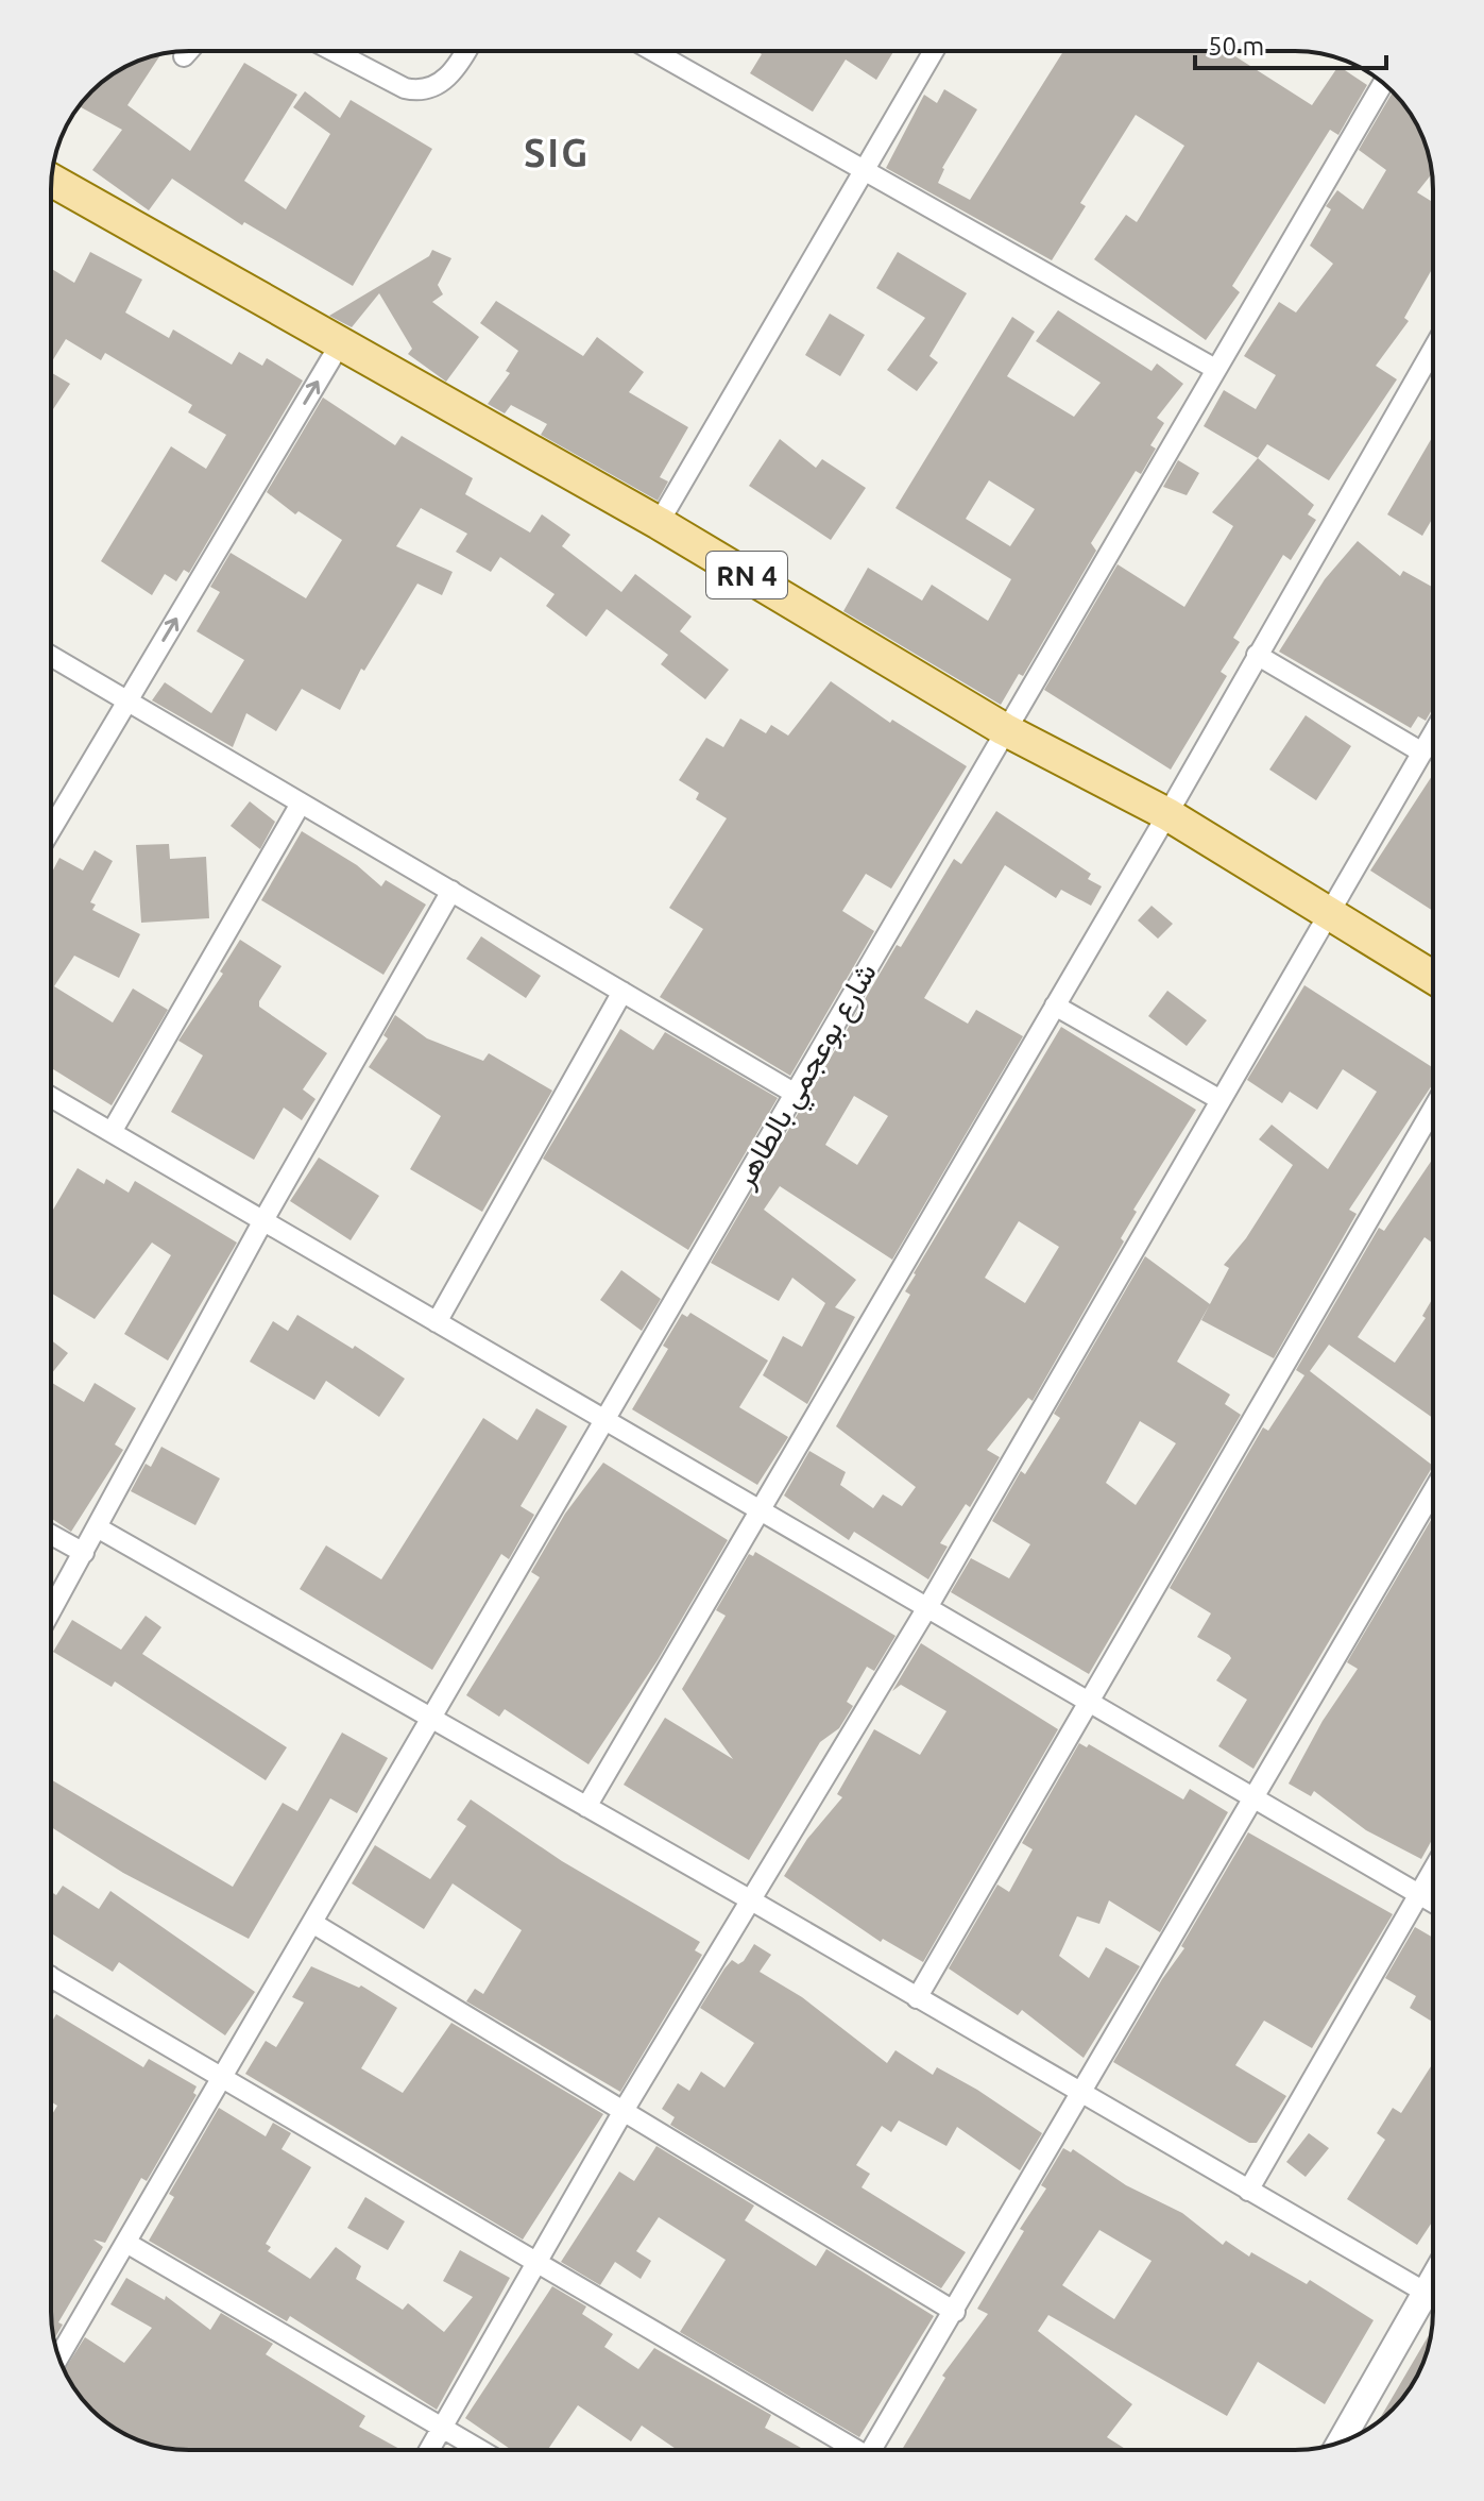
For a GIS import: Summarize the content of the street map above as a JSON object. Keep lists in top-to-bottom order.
{
  "streets": {
    "main road": ["RN 4"],
    "street": ["شارع بوعجمي بالطاهر"]
  },
  "crossings": [
    ["RN 4", "شارع بوعجمي بالطاهر"]
  ],
  "districts": ["SIG"],
  "scale_bar": "50 m"
}
